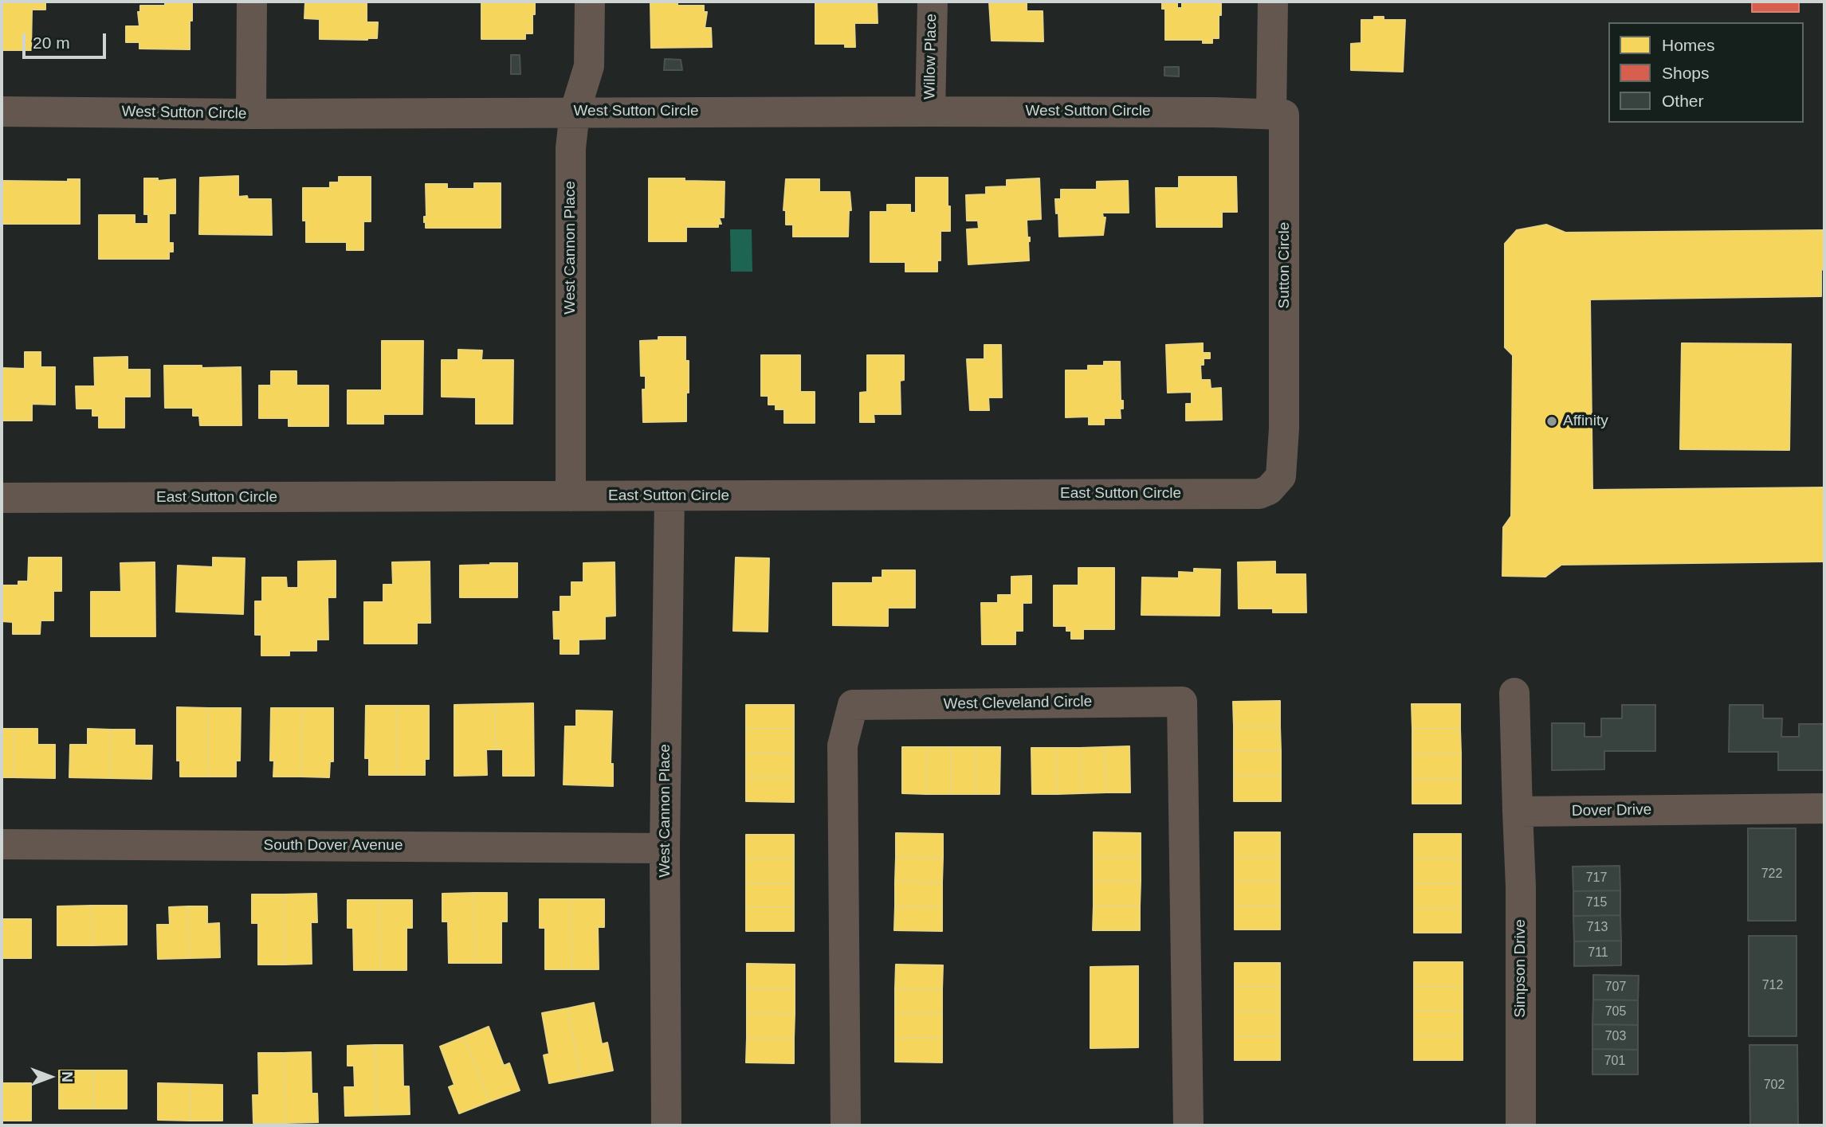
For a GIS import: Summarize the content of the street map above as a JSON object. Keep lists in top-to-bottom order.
{
  "streets": {
    "street": [
      "Willow Place",
      "West Sutton Circle",
      "West Cannon Place",
      "Sutton Circle",
      "East Sutton Circle",
      "West Cleveland Circle",
      "Dover Drive",
      "South Dover Avenue",
      "Simpson Drive"
    ]
  },
  "crossings": [
    ["Willow Place", "West Sutton Circle"],
    ["West Sutton Circle", "West Cannon Place"],
    ["West Sutton Circle", "Sutton Circle"],
    ["West Cannon Place", "East Sutton Circle"],
    ["West Cannon Place", "South Dover Avenue"],
    ["Sutton Circle", "East Sutton Circle"],
    ["Dover Drive", "Simpson Drive"]
  ],
  "places": ["Affinity"],
  "house_numbers": [
    "722",
    "717",
    "715",
    "713",
    "711",
    "712",
    "707",
    "705",
    "703",
    "701",
    "702"
  ],
  "legend": ["Homes", "Shops", "Other"],
  "scale_bar": "20 m",
  "north": "right"
}
